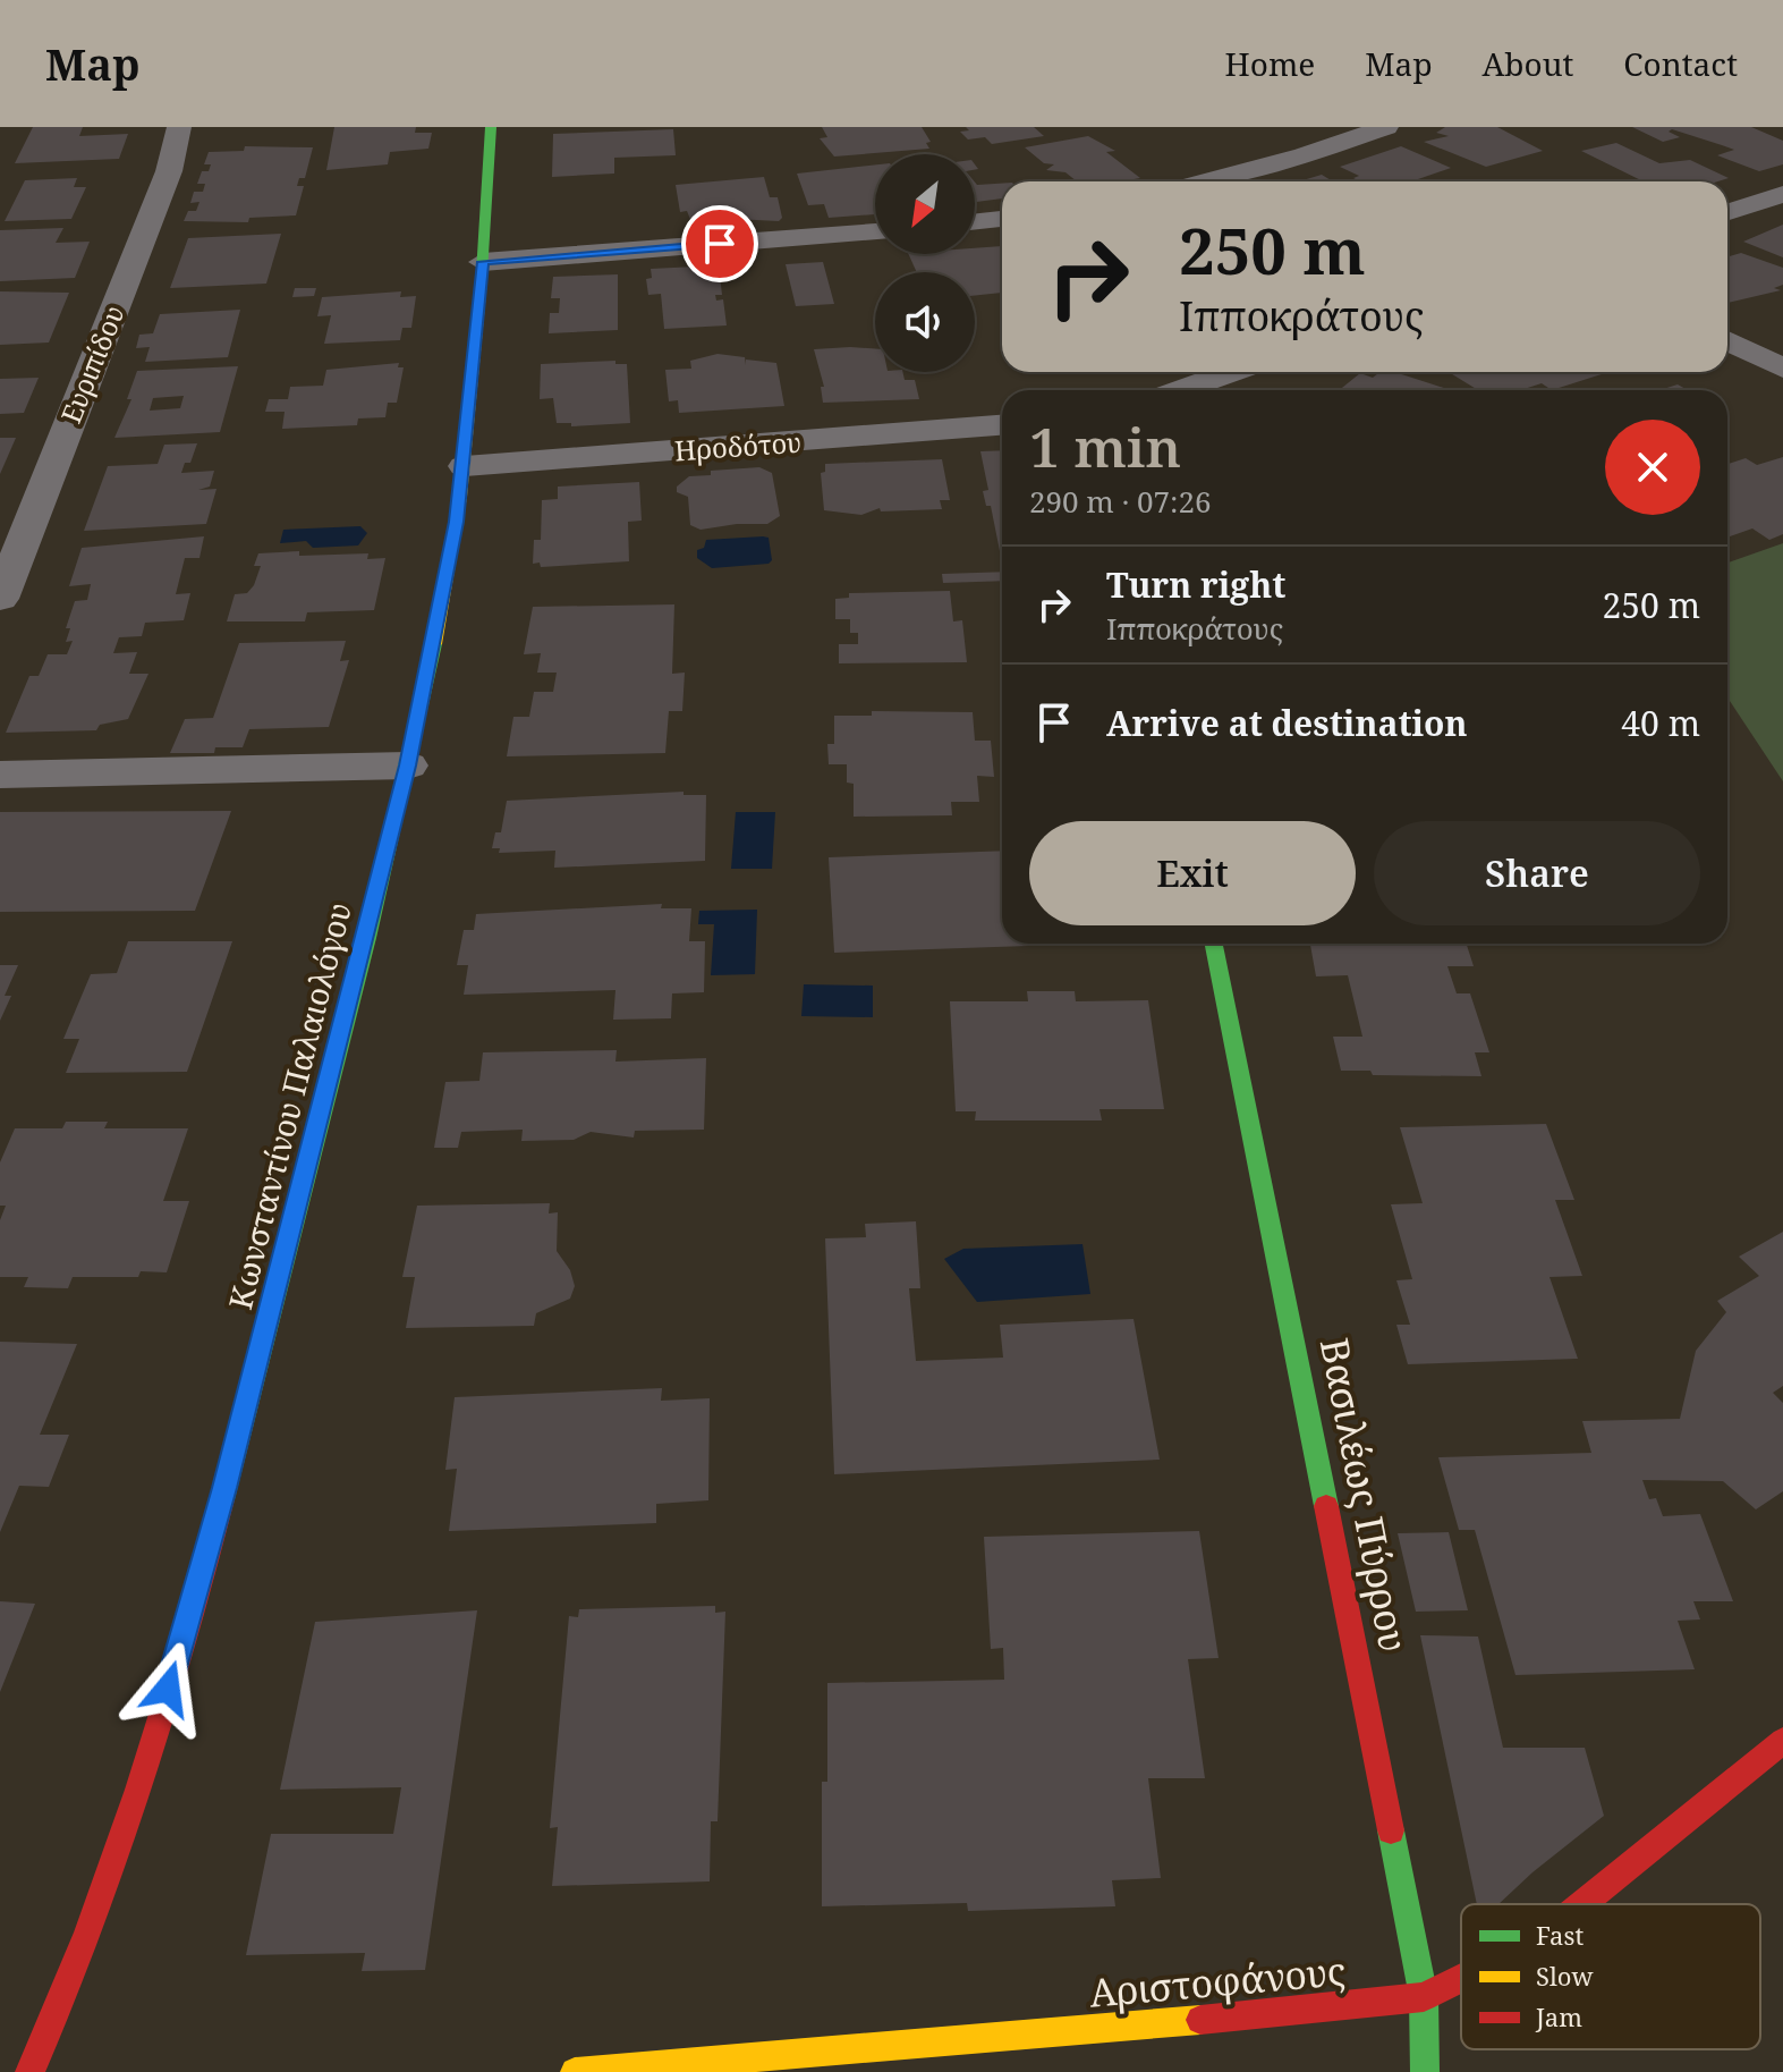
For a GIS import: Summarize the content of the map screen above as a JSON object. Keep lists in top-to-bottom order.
{
  "streets": {
    "street": [
      "Ευριπίδου",
      "Ηροδότου",
      "Κωνσταντίνου Παλαιολόγου",
      "Βασιλέως Πύρρου",
      "Αριστοφάνους"
    ]
  },
  "crossings": [
    ["Ηροδότου", "Κωνσταντίνου Παλαιολόγου"],
    ["Βασιλέως Πύρρου", "Αριστοφάνους"]
  ],
  "legend": ["Fast", "Slow", "Jam"],
  "north": "bottom left",
  "page": {
    "header": "Map",
    "nav": [
      "Home",
      "Map",
      "About",
      "Contact"
    ],
    "turn": ["250 m", "Ιπποκράτους"],
    "heading": ["1 min", "290 m · 07:26"],
    "list": [
      {
        "name": "Turn right",
        "note": "Ιπποκράτους",
        "value": "250 m"
      },
      {
        "name": "Arrive at destination",
        "value": "40 m"
      }
    ],
    "buttons": ["Exit", "Share"]
  }
}
